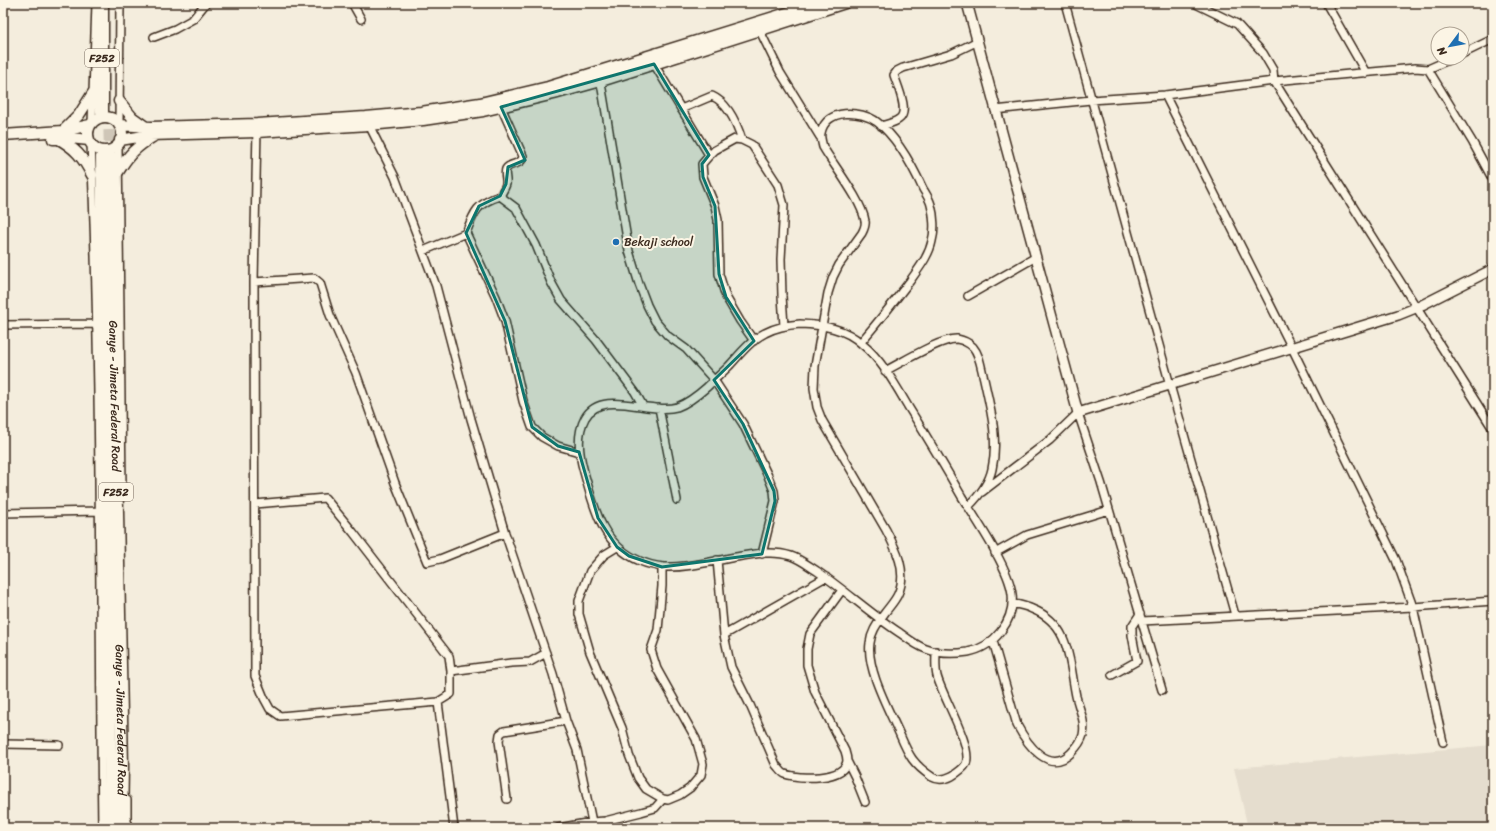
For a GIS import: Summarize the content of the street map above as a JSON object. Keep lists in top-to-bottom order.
{
  "streets": {
    "main road": ["F252", "Ganye - Jimeta Federal Road"]
  },
  "places": ["Bekaji school"],
  "north": "bottom left"
}
